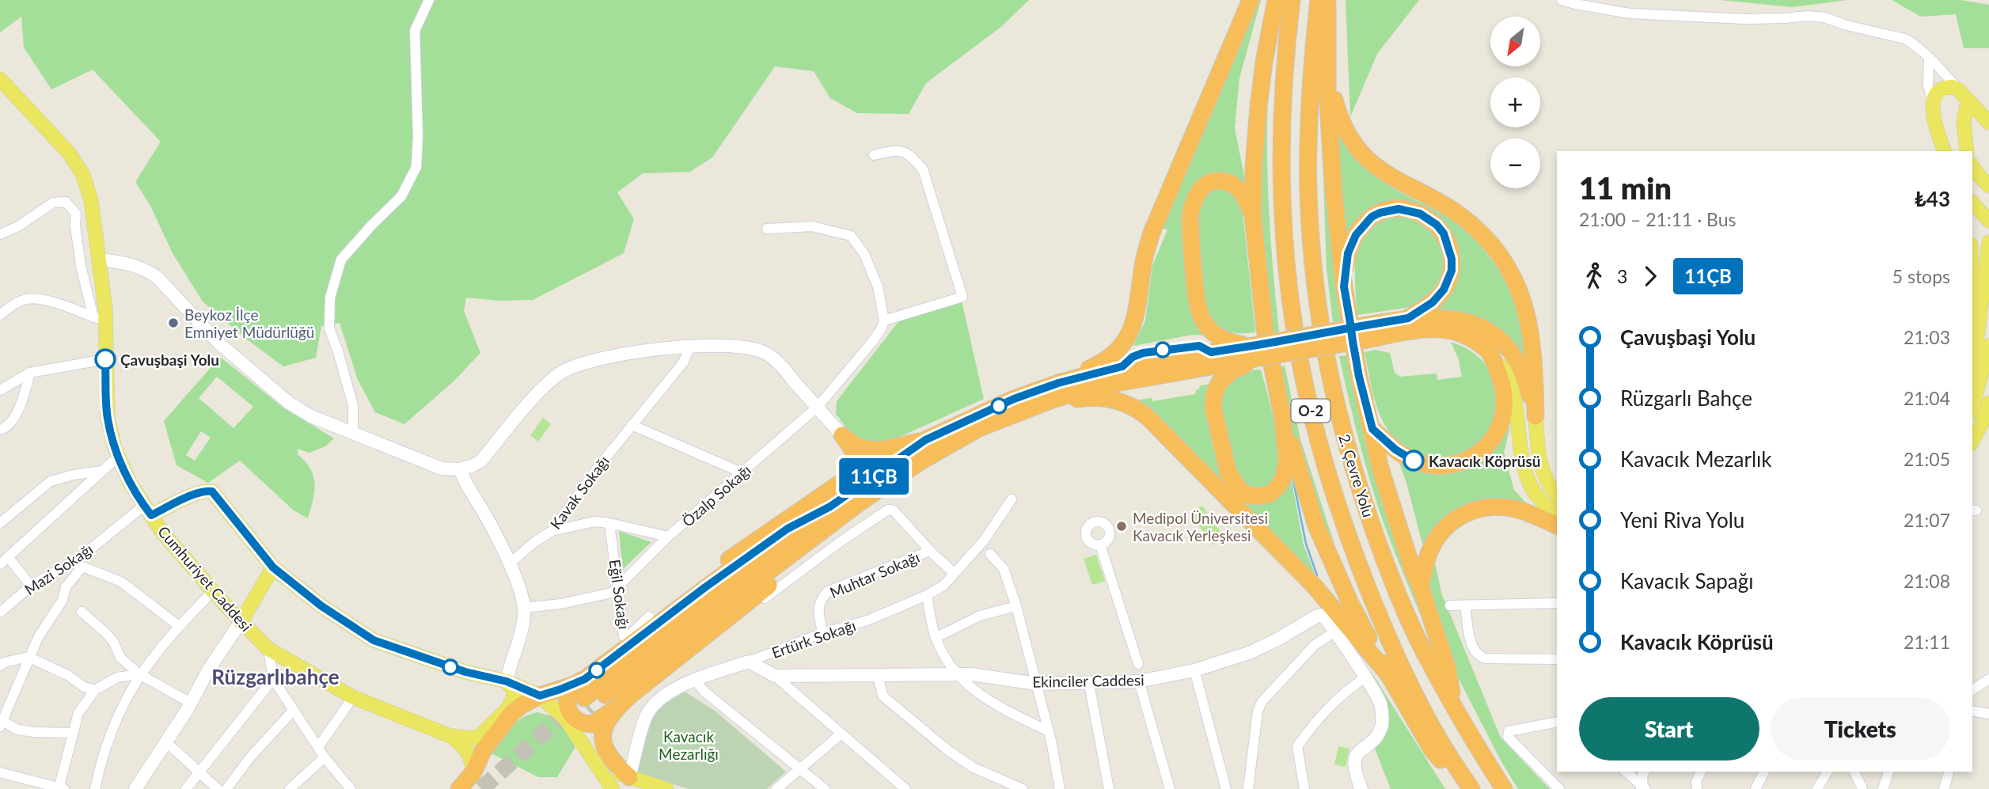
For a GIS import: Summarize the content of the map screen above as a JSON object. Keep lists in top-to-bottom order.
{
  "streets": {
    "highway": ["O-2", "2. Çevre Yolu"],
    "main road": ["Cumhuriyet Caddesi"],
    "street": [
      "Kavak Sokağı",
      "Özalp Sokağı",
      "Mazi Sokağı",
      "Muhtar Sokağı",
      "Eğil Sokağı",
      "Ertürk Sokağı",
      "Ekinciler Caddesi"
    ]
  },
  "crossings": [
    ["Özalp Sokağı", "Eğil Sokağı"],
    ["Mazi Sokağı", "Cumhuriyet Caddesi"],
    ["Muhtar Sokağı", "Ertürk Sokağı"]
  ],
  "districts": ["Rüzgarlıbahçe"],
  "parks": ["Kavacık Mezarlığı"],
  "places": [
    "Beykoz İlçe Emniyet Müdürlüğü",
    "Çavuşbaşi Yolu",
    "Kavacık Köprüsü",
    "Medipol Üniversitesi Kavacık Yerleşkesi"
  ],
  "lines": ["bus line 11ÇB"],
  "north": "bottom left",
  "page": {
    "on_map": "11ÇB",
    "map_buttons": ["+", "−"],
    "heading": ["11 min", "21:00 – 21:11 · Bus", "₺43"],
    "legs": ["3", "11ÇB", "5 stops"],
    "list": [
      {
        "name": "Çavuşbaşi Yolu",
        "value": "21:03"
      },
      {
        "name": "Rüzgarlı Bahçe",
        "value": "21:04"
      },
      {
        "name": "Kavacık Mezarlık",
        "value": "21:05"
      },
      {
        "name": "Yeni Riva Yolu",
        "value": "21:07"
      },
      {
        "name": "Kavacık Sapağı",
        "value": "21:08"
      },
      {
        "name": "Kavacık Köprüsü",
        "value": "21:11"
      }
    ],
    "buttons": ["Start", "Tickets"]
  }
}
